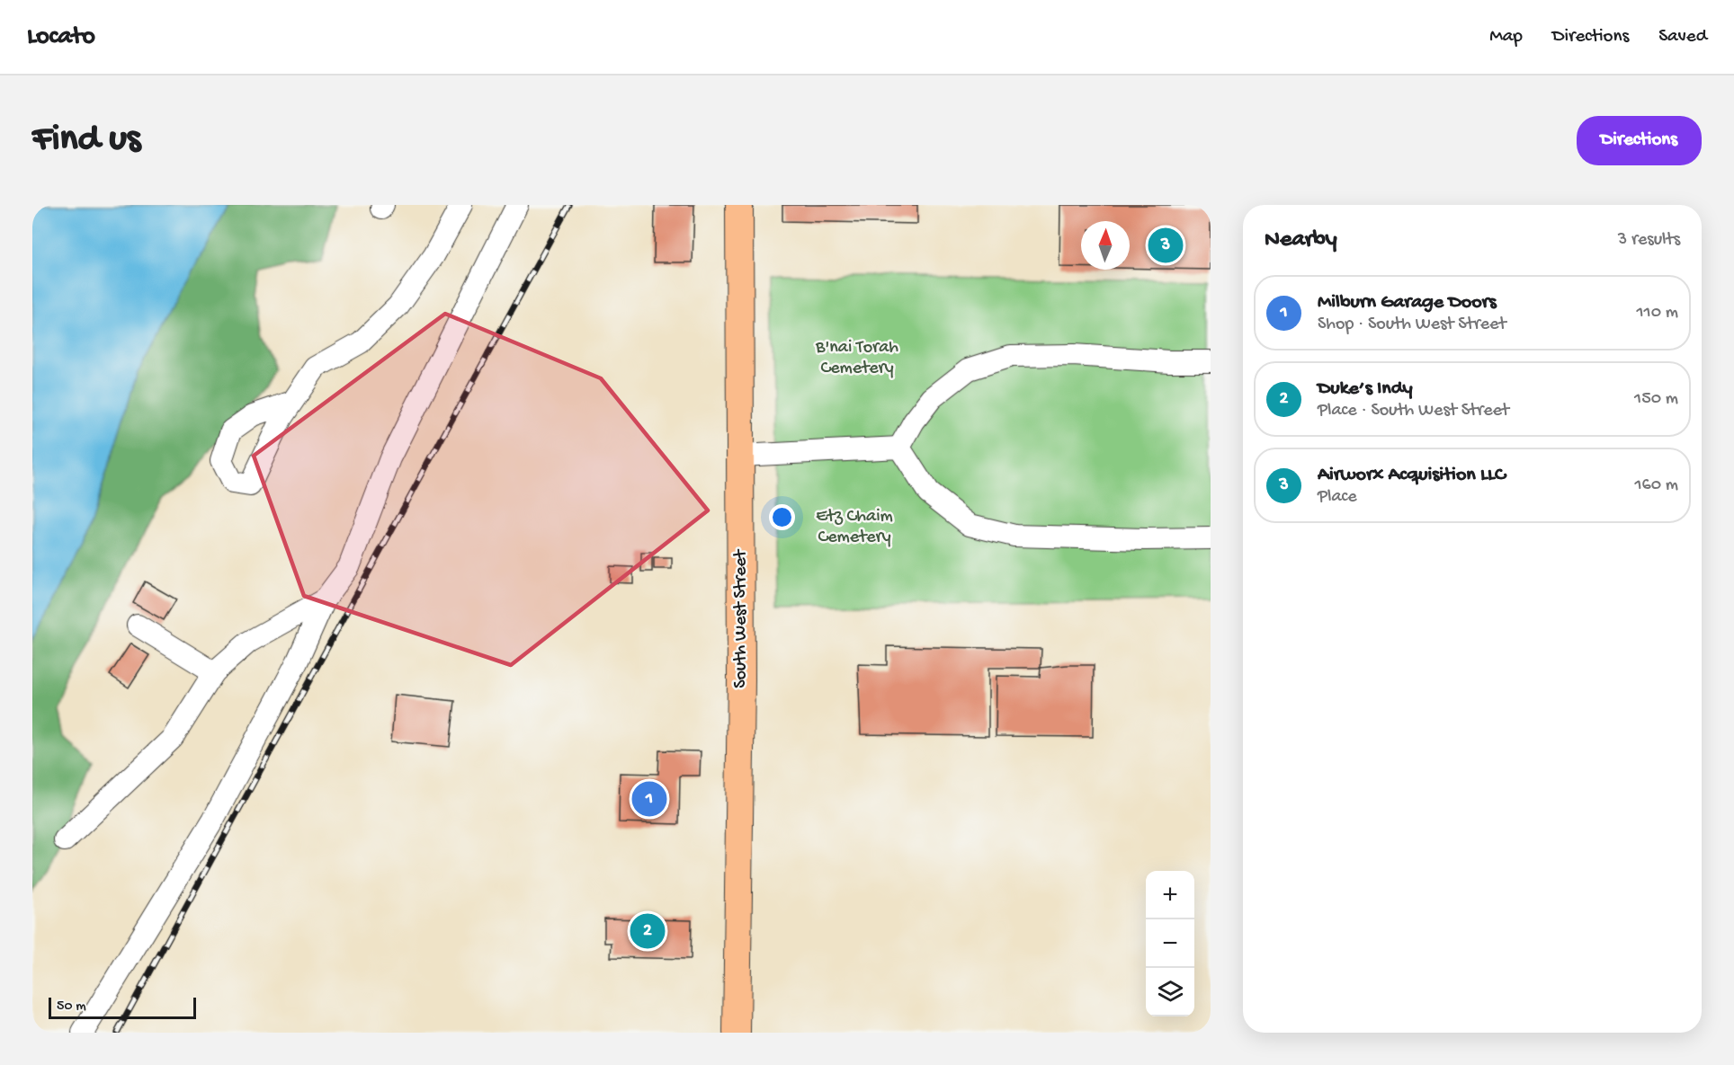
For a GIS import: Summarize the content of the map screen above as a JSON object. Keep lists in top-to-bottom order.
{
  "streets": {
    "main road": ["South West Street"]
  },
  "parks": ["B'nai Torah Cemetery", "Etz Chaim Cemetery"],
  "scale_bar": "50 m",
  "north": "top",
  "page": {
    "header": "Locato",
    "nav": ["Map", "Directions", "Saved"],
    "buttons": "Directions",
    "title": "Find us",
    "heading": ["Nearby", "3 results"],
    "pins": ["3", "1", "2"],
    "list": [
      {
        "mark": "1",
        "name": "Milburn Garage Doors",
        "note": "Shop · South West Street",
        "value": "110 m"
      },
      {
        "mark": "2",
        "name": "Duke’s Indy",
        "note": "Place · South West Street",
        "value": "150 m"
      },
      {
        "mark": "3",
        "name": "Airworx Acquisition LLC",
        "note": "Place",
        "value": "160 m"
      }
    ],
    "map_buttons": ["+", "−"],
    "scale": "50 m"
  }
}
